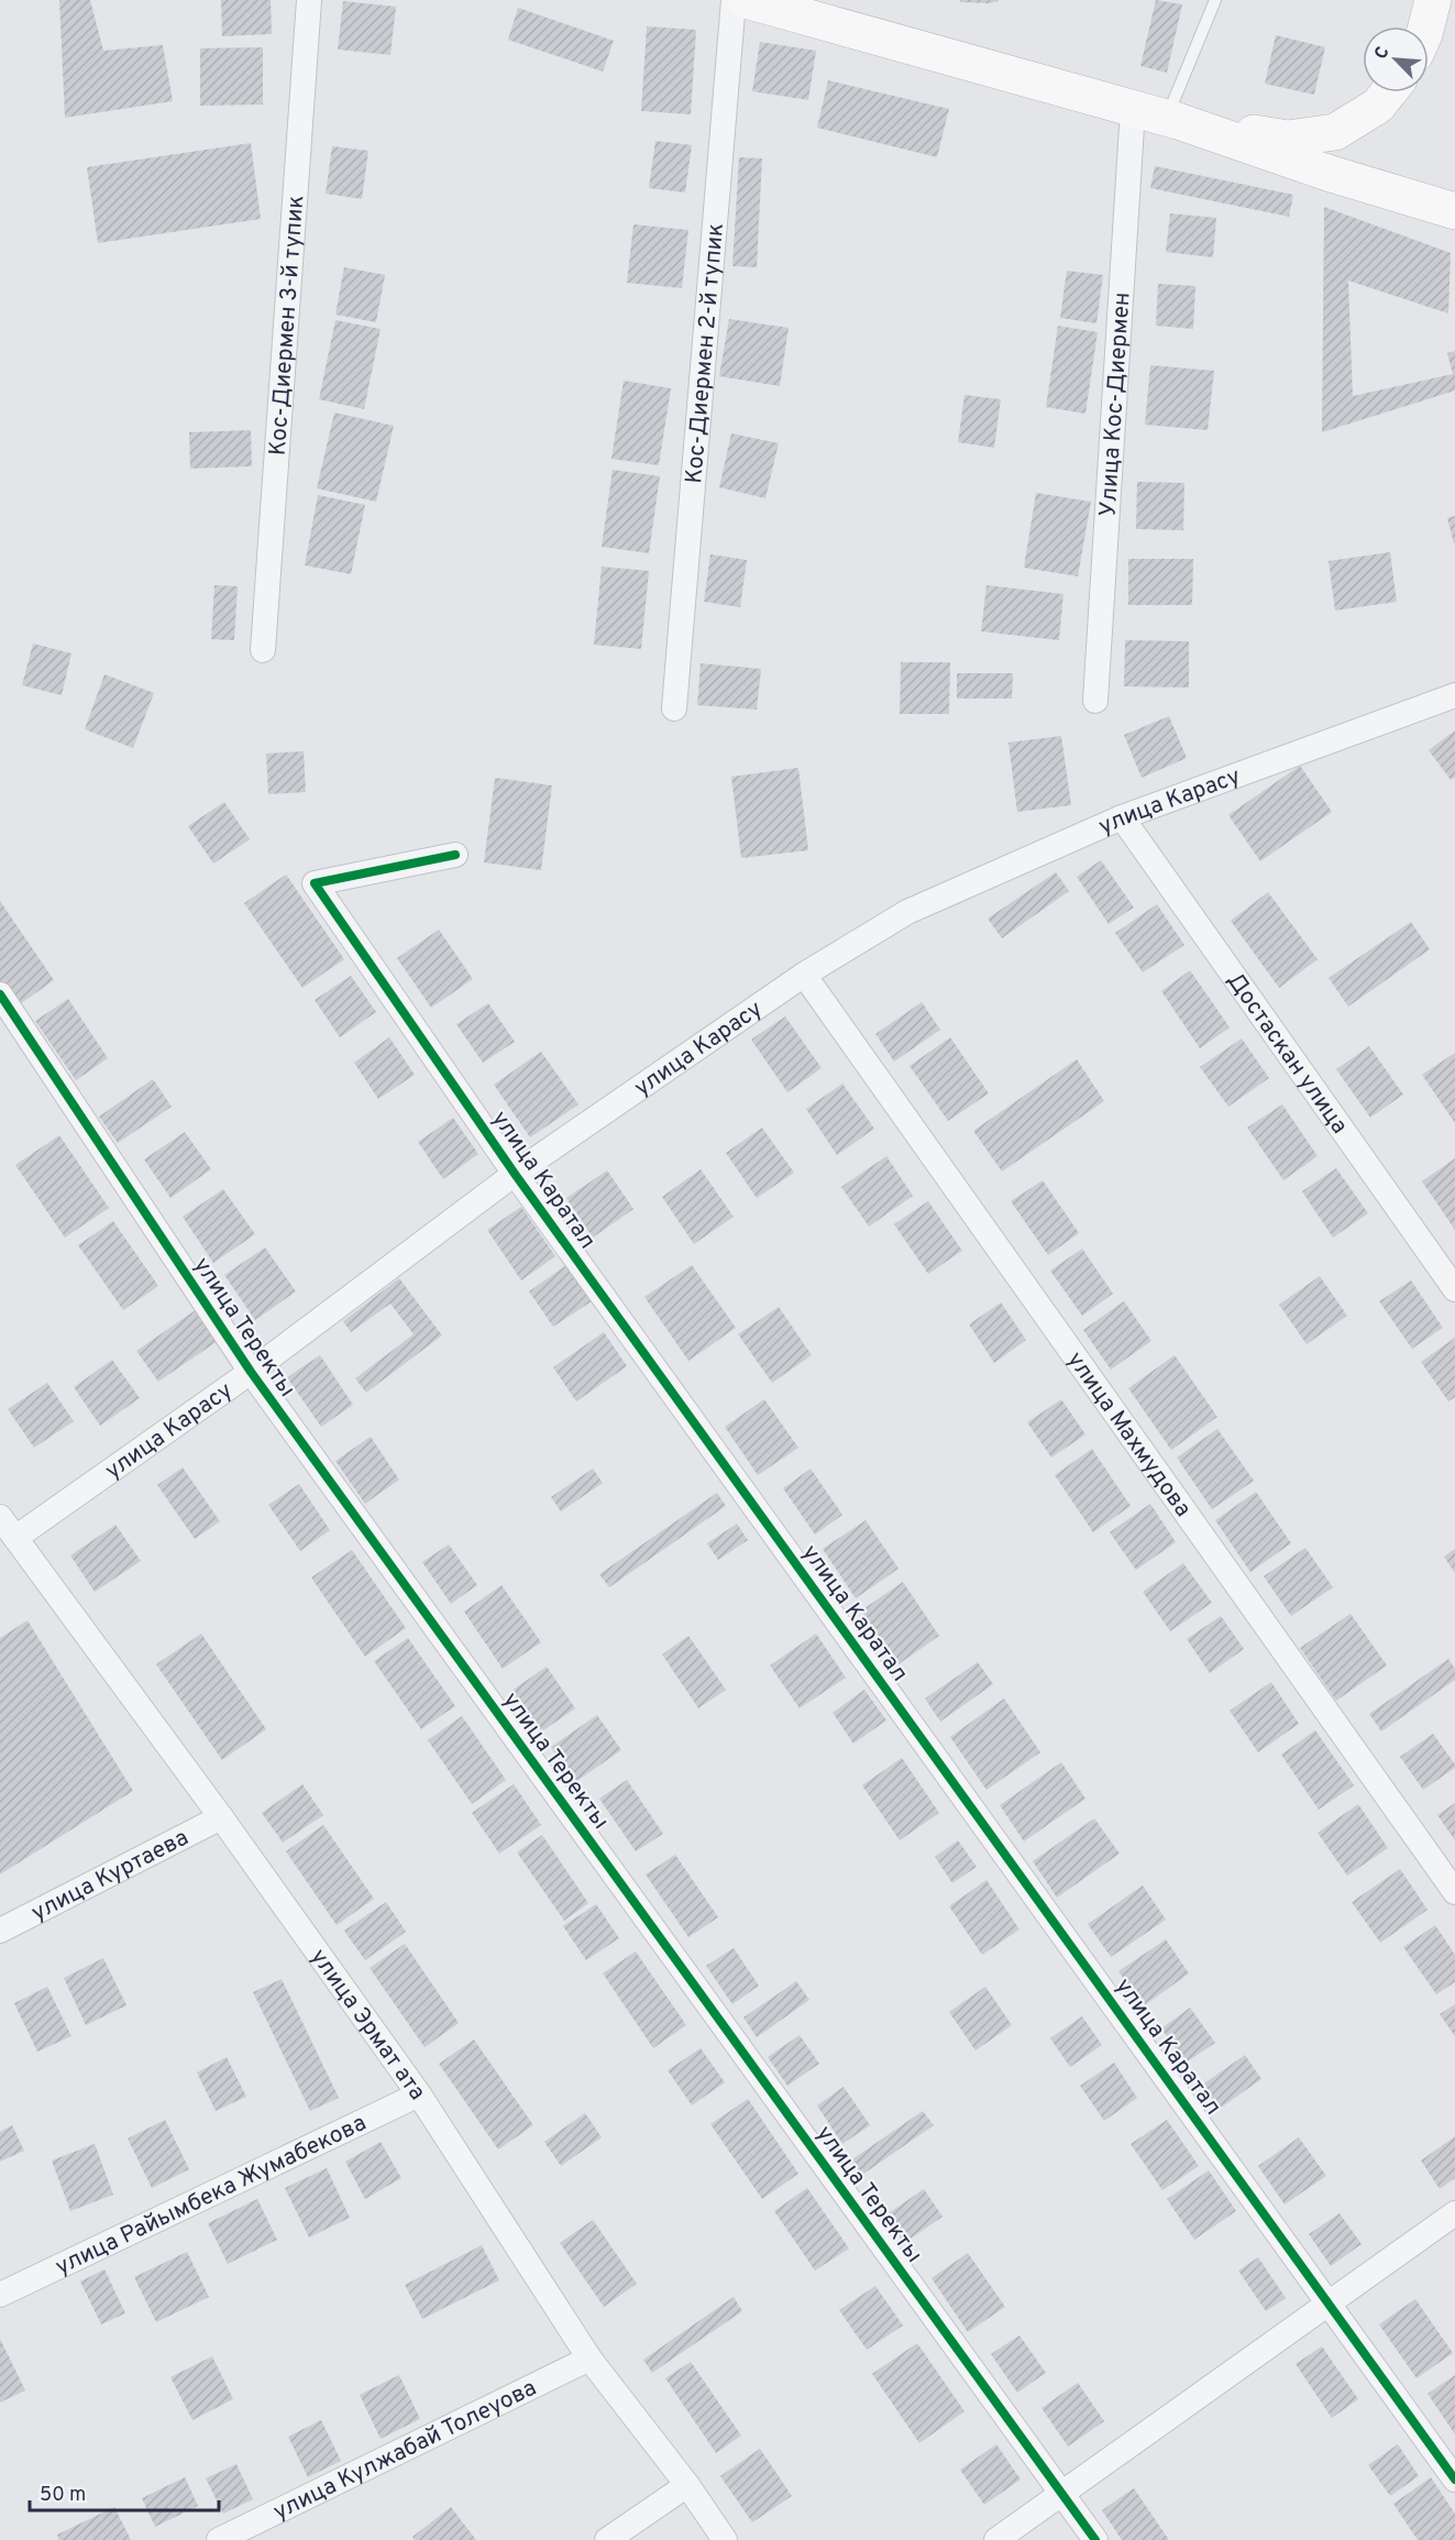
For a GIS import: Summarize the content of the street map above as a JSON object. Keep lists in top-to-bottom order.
{
  "streets": {
    "street": [
      "Кос-Диермен 3-й тупик",
      "Кос-Диермен 2-й тупик",
      "Улица Кос-Диермен",
      "улица Карасу",
      "Достаскан улица",
      "улица Каратал",
      "улица Теректы",
      "улица Махмудова",
      "улица Куртаева",
      "улица Эрмат ата",
      "улица Райымбека Жумабекова",
      "улица Кулжабай Толеуова"
    ]
  },
  "crossings": [
    ["улица Карасу", "Достаскан улица"],
    ["улица Карасу", "улица Каратал"],
    ["улица Карасу", "улица Теректы"],
    ["улица Карасу", "улица Махмудова"],
    ["улица Карасу", "улица Эрмат ата"],
    ["улица Куртаева", "улица Эрмат ата"],
    ["улица Эрмат ата", "улица Райымбека Жумабекова"],
    ["улица Эрмат ата", "улица Кулжабай Толеуова"]
  ],
  "scale_bar": "50 m",
  "north": "top left"
}
